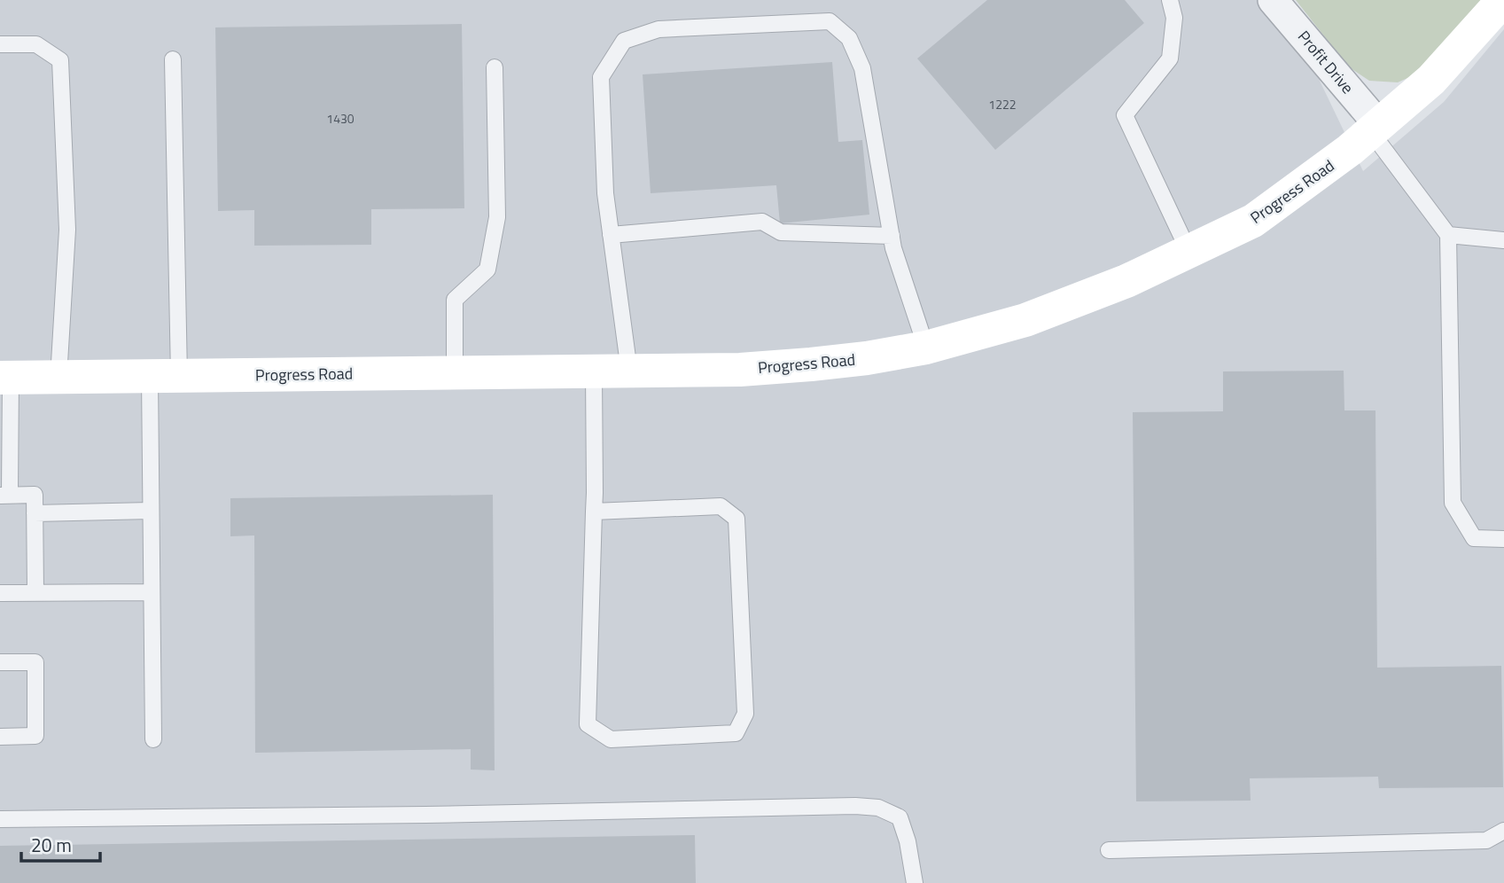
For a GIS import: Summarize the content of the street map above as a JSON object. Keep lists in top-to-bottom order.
{
  "streets": {
    "main road": ["Progress Road"],
    "street": ["Profit Drive"]
  },
  "crossings": [
    ["Profit Drive", "Progress Road"]
  ],
  "house_numbers": ["1222", "1430"],
  "scale_bar": "20 m"
}
